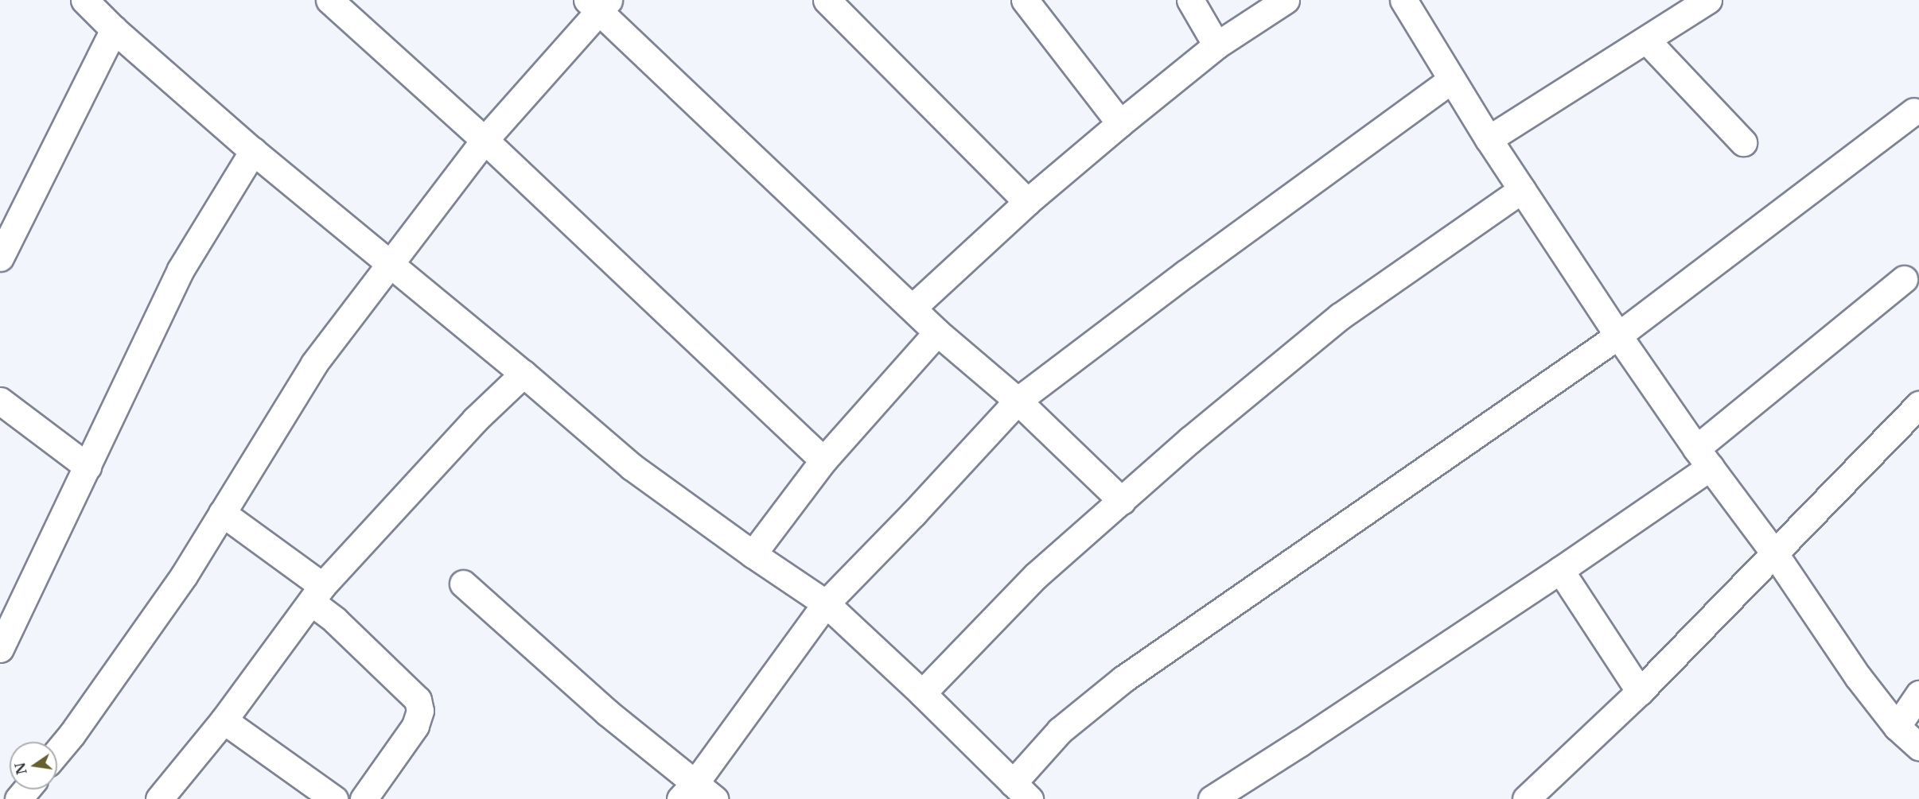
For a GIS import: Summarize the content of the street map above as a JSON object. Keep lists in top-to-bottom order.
{
  "north": "left"
}
